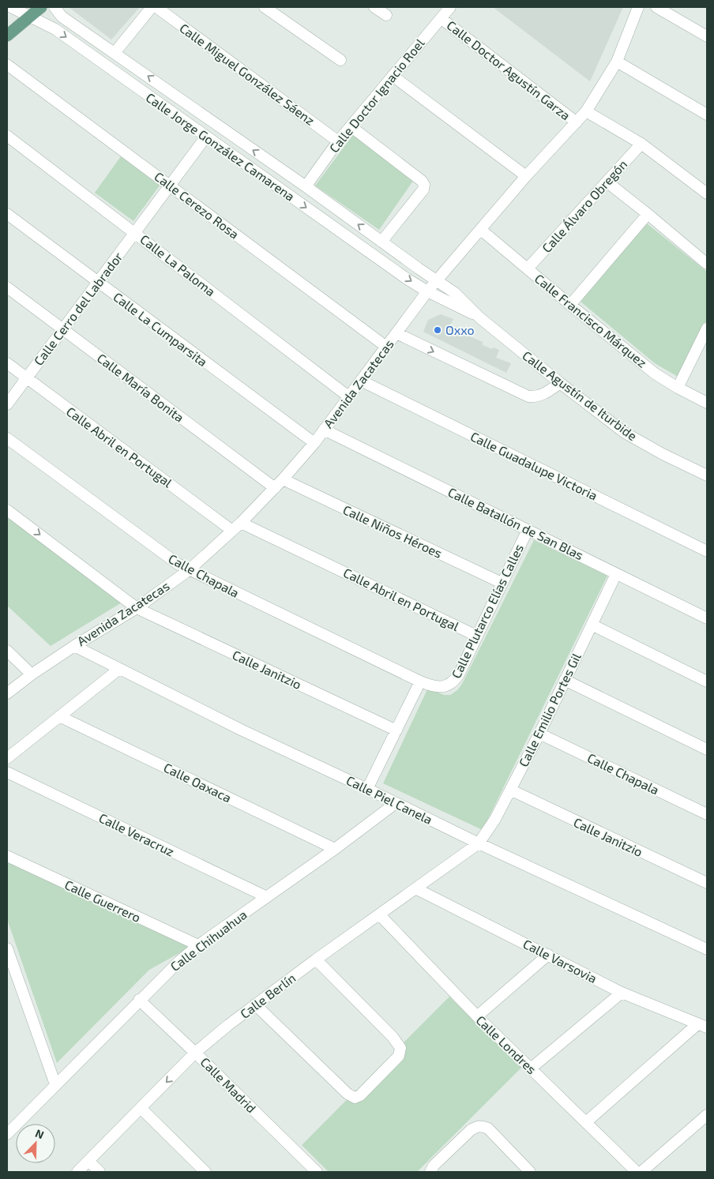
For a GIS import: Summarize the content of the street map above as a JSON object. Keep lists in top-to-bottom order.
{
  "streets": {
    "street": [
      "Calle Doctor Agustín Garza",
      "Calle Miguel González Sáenz",
      "Calle Doctor Ignacio Roel",
      "Calle Jorge González Camarena",
      "Calle Cerezo Rosa",
      "Calle Álvaro Obregón",
      "Calle La Paloma",
      "Calle Cerro del Labrador",
      "Calle Francisco Márquez",
      "Calle La Cumparsita",
      "Avenida Zacatecas",
      "Calle María Bonita",
      "Calle Agustín de Iturbide",
      "Calle Abril en Portugal",
      "Calle Guadalupe Victoria",
      "Calle Batallón de San Blas",
      "Calle Niños Héroes",
      "Calle Chapala",
      "Calle Plutarco Elías Calles",
      "Calle Janitzio",
      "Calle Emilio Portes Gil",
      "Calle Oaxaca",
      "Calle Piel Canela",
      "Calle Veracruz",
      "Calle Guerrero",
      "Calle Chihuahua",
      "Calle Varsovia",
      "Calle Berlín",
      "Calle Londres",
      "Calle Madrid"
    ]
  },
  "crossings": [
    ["Calle Doctor Agustín Garza", "Calle Doctor Ignacio Roel"],
    ["Calle Doctor Agustín Garza", "Avenida Zacatecas"],
    ["Calle Miguel González Sáenz", "Calle Doctor Ignacio Roel"],
    ["Calle Doctor Ignacio Roel", "Calle Jorge González Camarena"],
    ["Calle Jorge González Camarena", "Calle Cerro del Labrador"],
    ["Calle Jorge González Camarena", "Avenida Zacatecas"],
    ["Calle Jorge González Camarena", "Calle Agustín de Iturbide"],
    ["Calle Cerezo Rosa", "Calle Cerro del Labrador"],
    ["Calle Cerezo Rosa", "Avenida Zacatecas"],
    ["Calle Álvaro Obregón", "Calle Francisco Márquez"],
    ["Calle La Paloma", "Calle Cerro del Labrador"],
    ["Calle La Paloma", "Avenida Zacatecas"],
    ["Calle Cerro del Labrador", "Calle La Cumparsita"],
    ["Calle Cerro del Labrador", "Calle María Bonita"],
    ["Calle Cerro del Labrador", "Calle Abril en Portugal"],
    ["Calle Francisco Márquez", "Avenida Zacatecas"],
    ["Calle La Cumparsita", "Avenida Zacatecas"],
    ["Avenida Zacatecas", "Calle María Bonita"],
    ["Avenida Zacatecas", "Calle Agustín de Iturbide"],
    ["Avenida Zacatecas", "Calle Abril en Portugal"],
    ["Avenida Zacatecas", "Calle Guadalupe Victoria"],
    ["Avenida Zacatecas", "Calle Batallón de San Blas"],
    ["Avenida Zacatecas", "Calle Niños Héroes"],
    ["Avenida Zacatecas", "Calle Chapala"],
    ["Avenida Zacatecas", "Calle Janitzio"],
    ["Avenida Zacatecas", "Calle Piel Canela"],
    ["Calle Abril en Portugal", "Calle Plutarco Elías Calles"],
    ["Calle Batallón de San Blas", "Calle Plutarco Elías Calles"],
    ["Calle Batallón de San Blas", "Calle Emilio Portes Gil"],
    ["Calle Niños Héroes", "Calle Plutarco Elías Calles"],
    ["Calle Chapala", "Calle Plutarco Elías Calles"],
    ["Calle Chapala", "Calle Emilio Portes Gil"],
    ["Calle Janitzio", "Calle Emilio Portes Gil"],
    ["Calle Emilio Portes Gil", "Calle Piel Canela"],
    ["Calle Emilio Portes Gil", "Calle Berlín"],
    ["Calle Oaxaca", "Calle Chihuahua"],
    ["Calle Piel Canela", "Calle Chihuahua"],
    ["Calle Piel Canela", "Calle Berlín"],
    ["Calle Veracruz", "Calle Chihuahua"],
    ["Calle Guerrero", "Calle Chihuahua"],
    ["Calle Chihuahua", "Calle Madrid"],
    ["Calle Varsovia", "Calle Berlín"],
    ["Calle Berlín", "Calle Londres"],
    ["Calle Berlín", "Calle Madrid"]
  ],
  "places": ["Oxxo"],
  "north": "top right"
}
